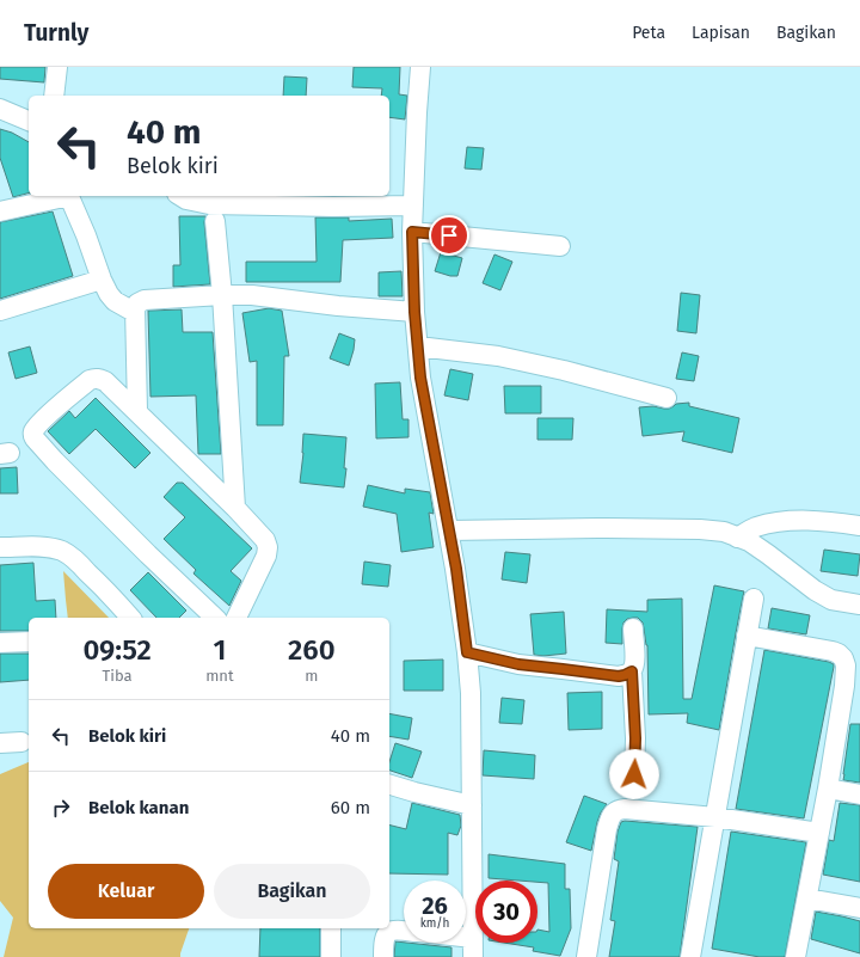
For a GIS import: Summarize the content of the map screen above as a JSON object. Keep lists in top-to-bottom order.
{
  "page": {
    "header": "Turnly",
    "nav": ["Peta", "Lapisan", "Bagikan"],
    "turn": ["40 m", "Belok kiri"],
    "eta": [
      "09:52",
      "Tiba",
      "1",
      "mnt",
      "260",
      "m"
    ],
    "list": [
      {
        "name": "Belok kiri",
        "value": "40 m"
      },
      {
        "name": "Belok kanan",
        "value": "60 m"
      }
    ],
    "buttons": ["Keluar", "Bagikan"],
    "speed": "26 km/h",
    "limit": "30"
  }
}
